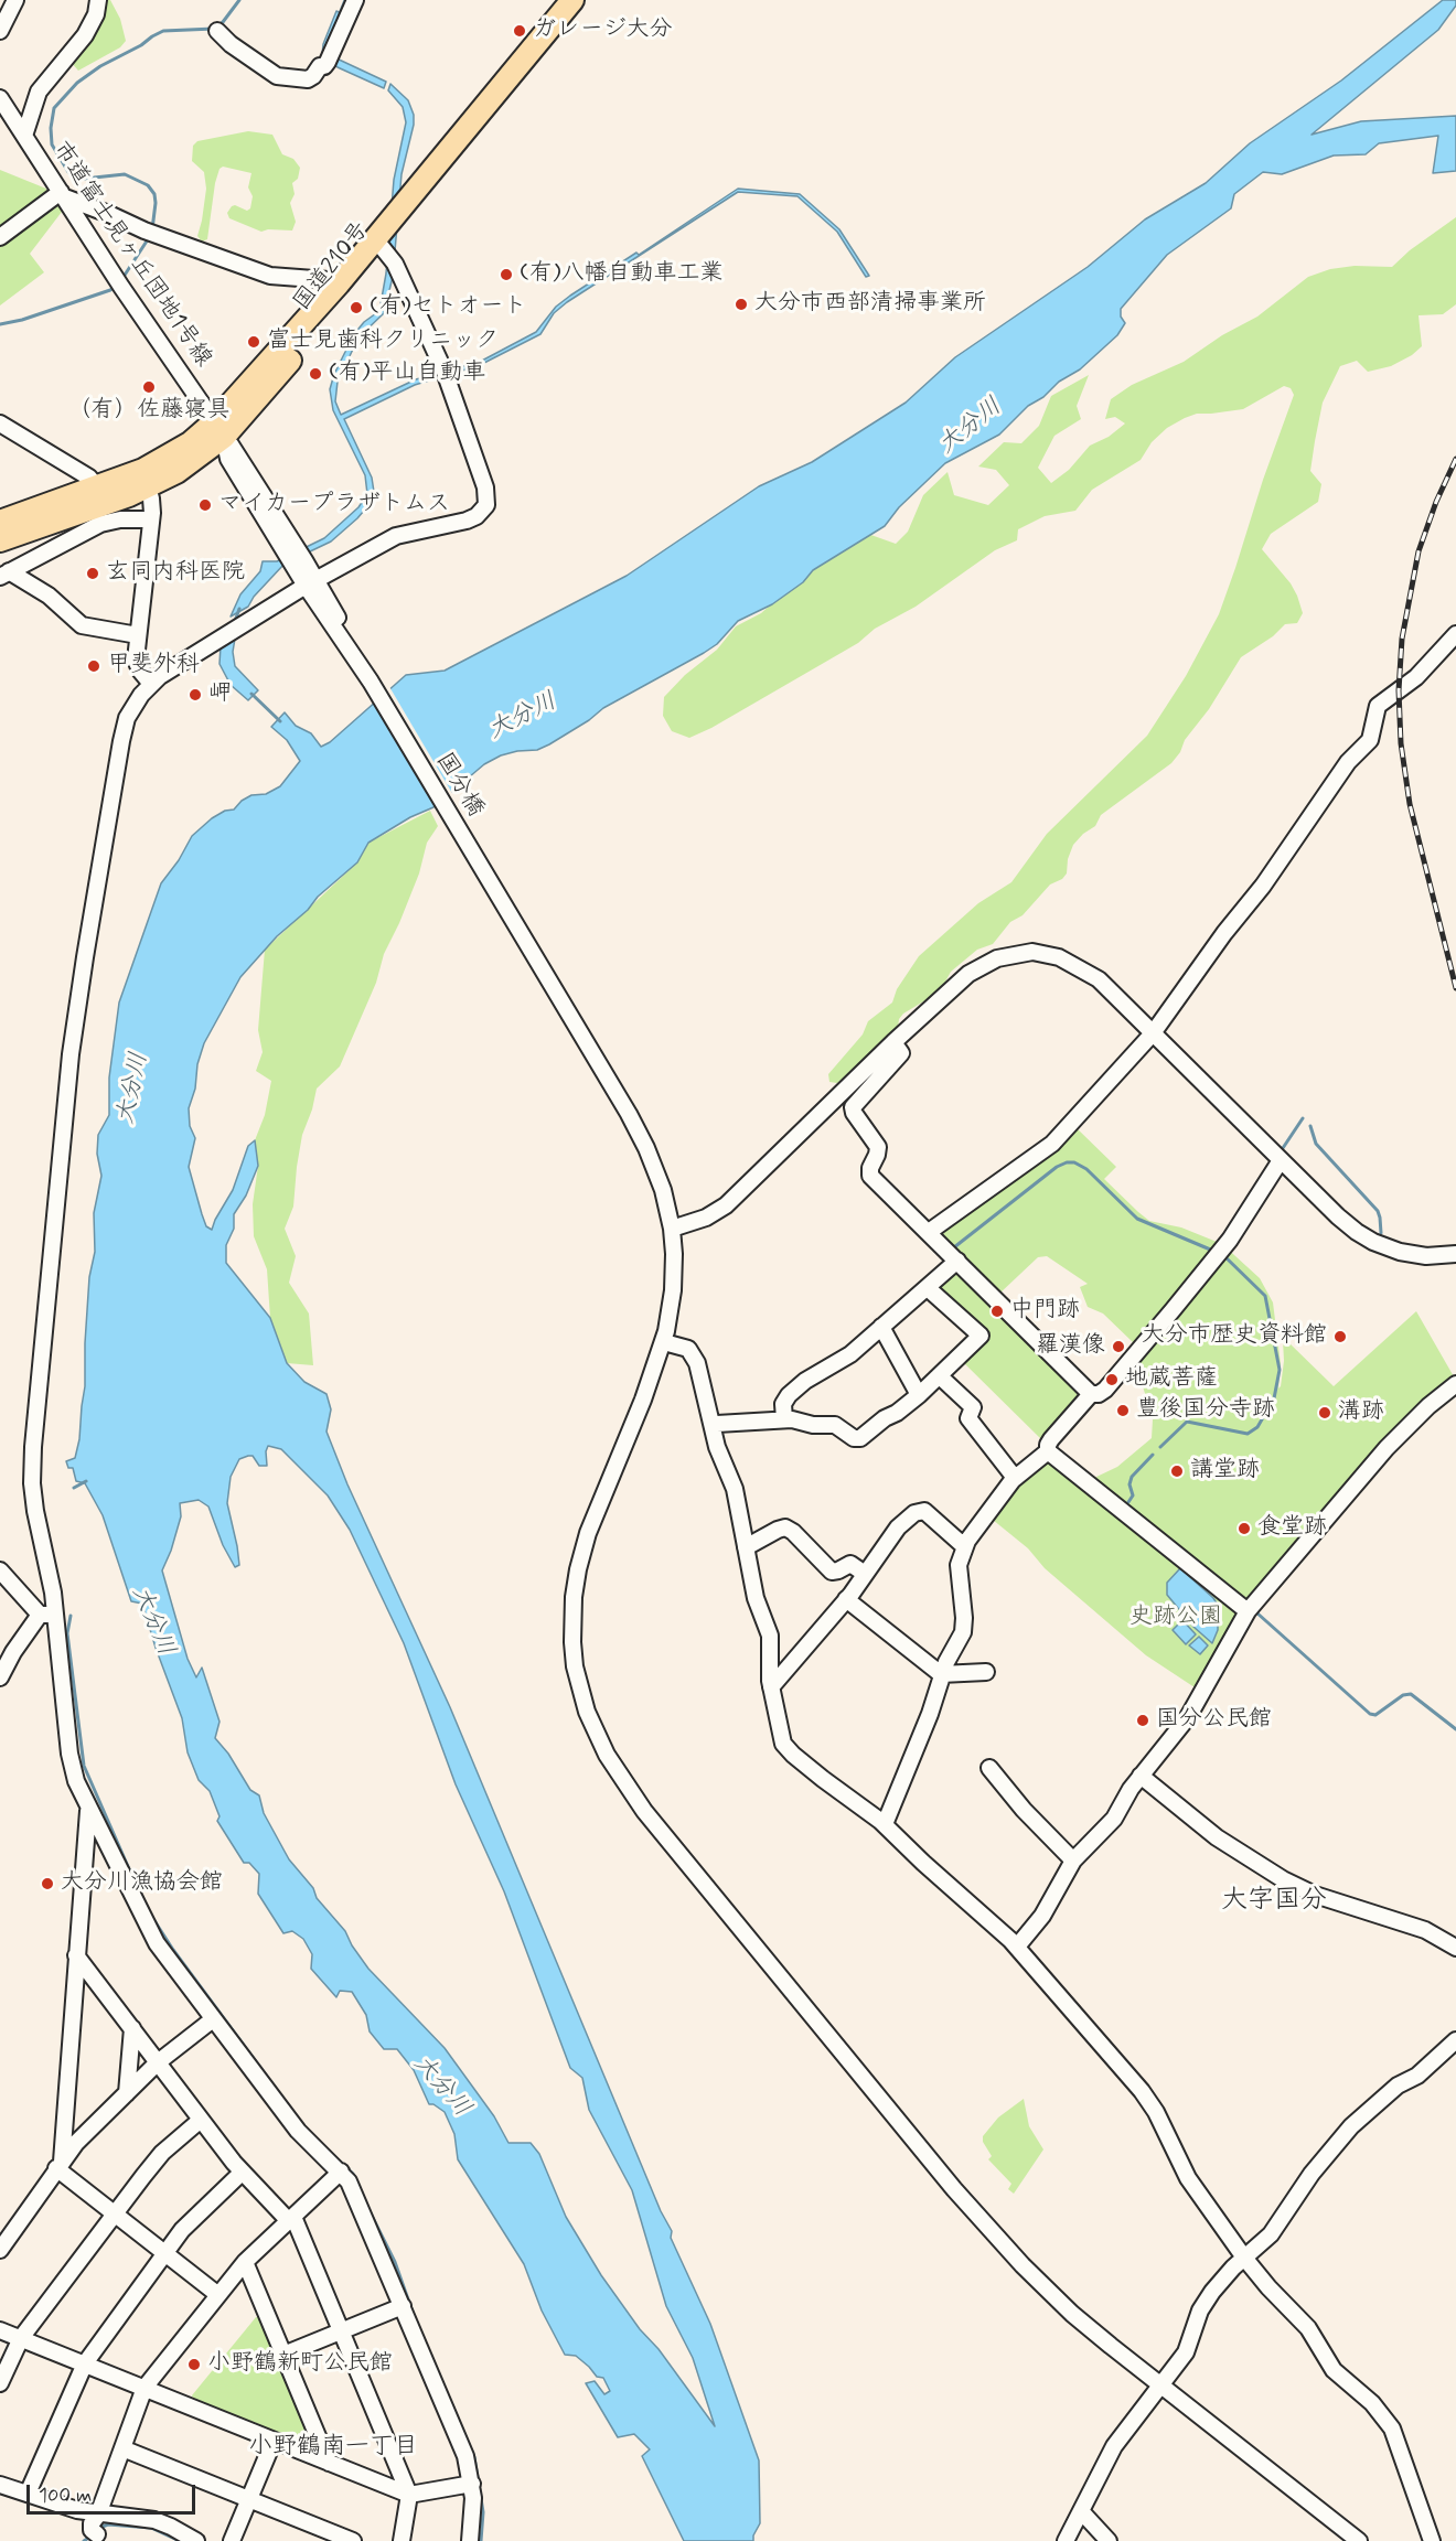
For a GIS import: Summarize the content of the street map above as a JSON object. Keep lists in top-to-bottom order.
{
  "streets": {
    "highway": ["国道210号"],
    "street": ["市道富士見ヶ丘団地1号線", "国分橋"]
  },
  "crossings": [
    ["市道富士見ヶ丘団地1号線", "国道210号"],
    ["市道富士見ヶ丘団地1号線", "国分橋"]
  ],
  "districts": ["大字国分", "小野鶴南一丁目"],
  "water": ["大分川"],
  "parks": ["史跡公園"],
  "places": [
    "ガレージ大分",
    "(有)八幡自動車工業",
    "大分市西部清掃事業所",
    "(有)セトオート",
    "富士見歯科クリニック",
    "(有)平山自動車",
    "（有）佐藤寝具",
    "マイカープラザトムス",
    "玄同内科医院",
    "甲斐外科",
    "岬",
    "中門跡",
    "大分市歴史資料館",
    "羅漢像",
    "地蔵菩薩",
    "豊後国分寺跡",
    "溝跡",
    "講堂跡",
    "食堂跡",
    "国分公民館",
    "大分川漁協会館",
    "小野鶴新町公民館"
  ],
  "scale_bar": "100 m"
}
